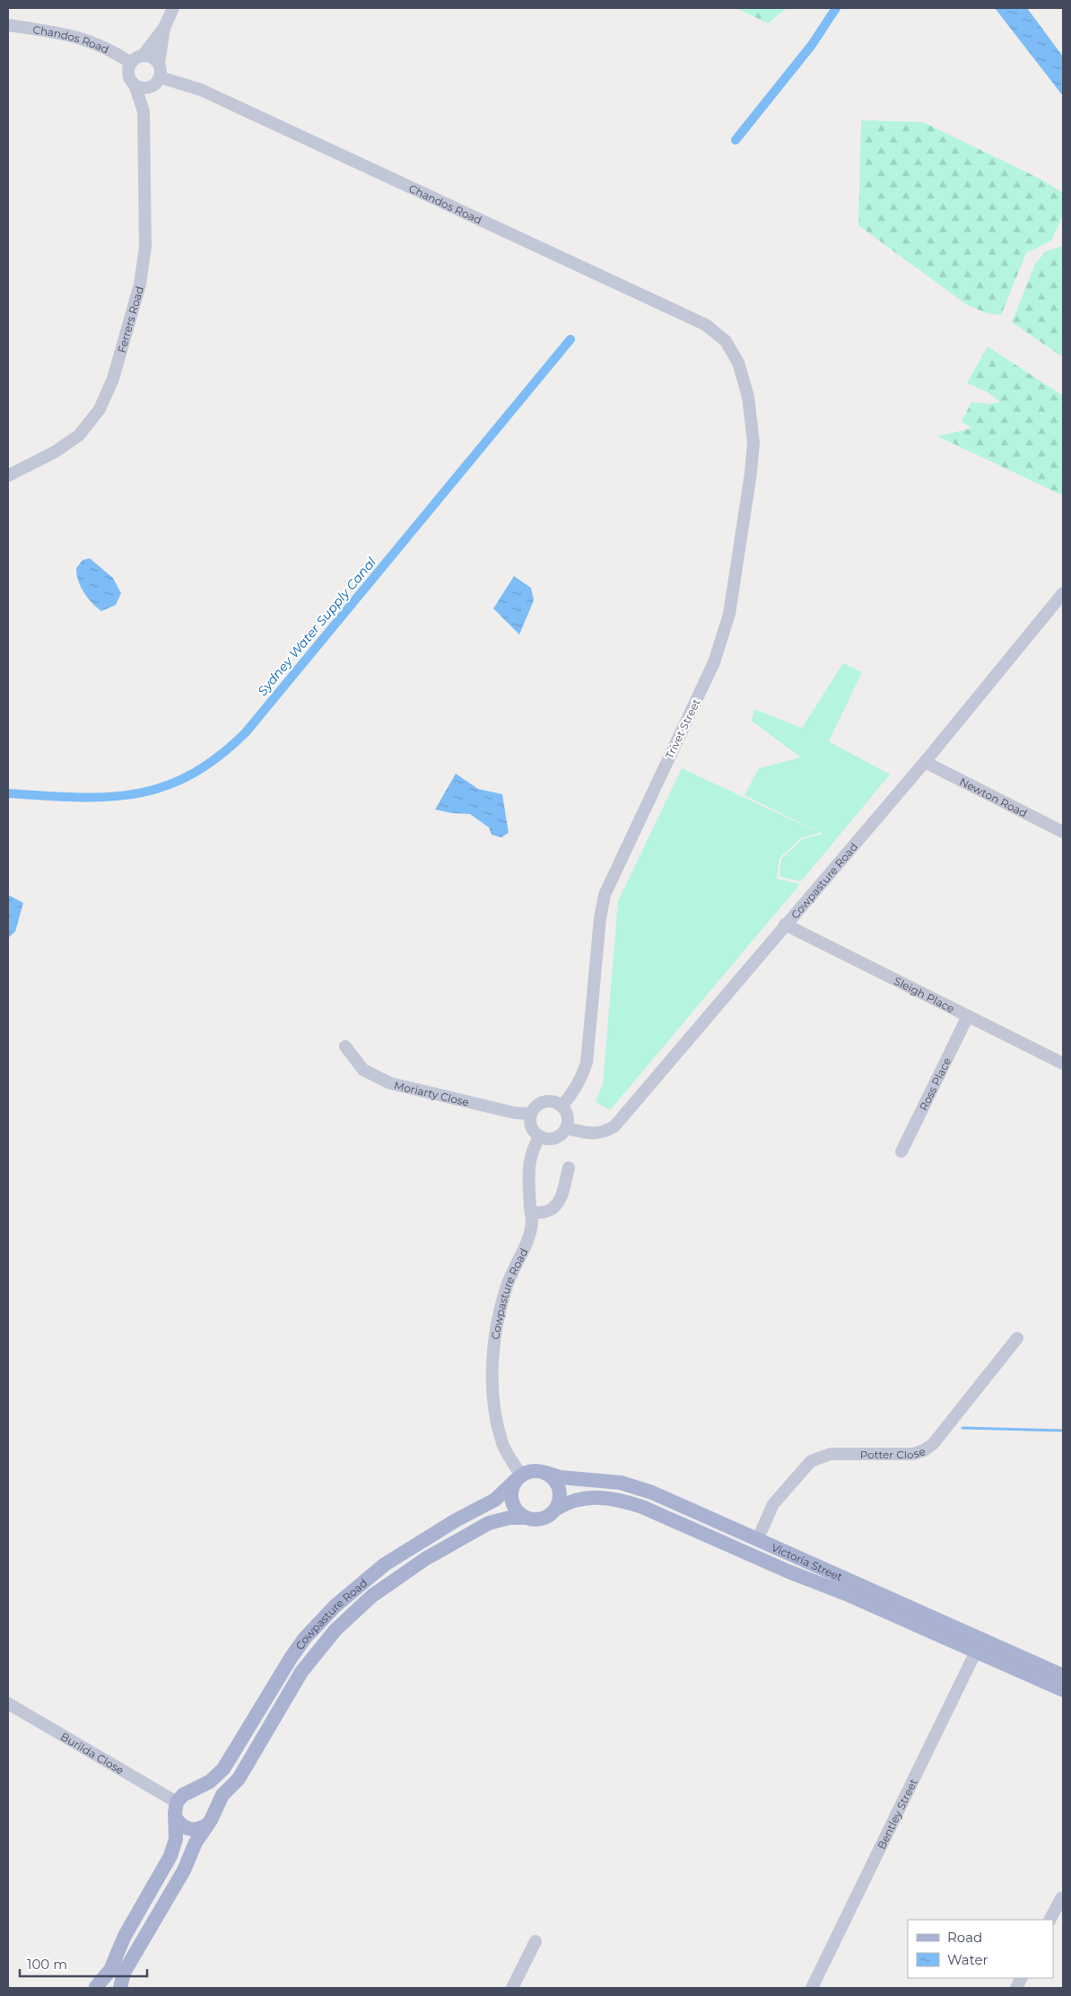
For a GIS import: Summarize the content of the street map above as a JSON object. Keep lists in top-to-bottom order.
{
  "streets": {
    "main road": ["Cowpasture Road", "Victoria Street"],
    "street": [
      "Chandos Road",
      "Ferrers Road",
      "Trivet Street",
      "Newton Road",
      "Sleigh Place",
      "Ross Place",
      "Moriarty Close",
      "Potter Close",
      "Burilda Close",
      "Bentley Street"
    ]
  },
  "crossings": [
    ["Chandos Road", "Ferrers Road"],
    ["Chandos Road", "Trivet Street"],
    ["Trivet Street", "Cowpasture Road"],
    ["Trivet Street", "Moriarty Close"],
    ["Newton Road", "Cowpasture Road"],
    ["Cowpasture Road", "Sleigh Place"],
    ["Cowpasture Road", "Moriarty Close"],
    ["Cowpasture Road", "Victoria Street"],
    ["Cowpasture Road", "Burilda Close"],
    ["Sleigh Place", "Ross Place"],
    ["Potter Close", "Victoria Street"],
    ["Victoria Street", "Bentley Street"]
  ],
  "water": ["Sydney Water Supply Canal"],
  "legend": ["Road", "Water"],
  "scale_bar": "100 m"
}
